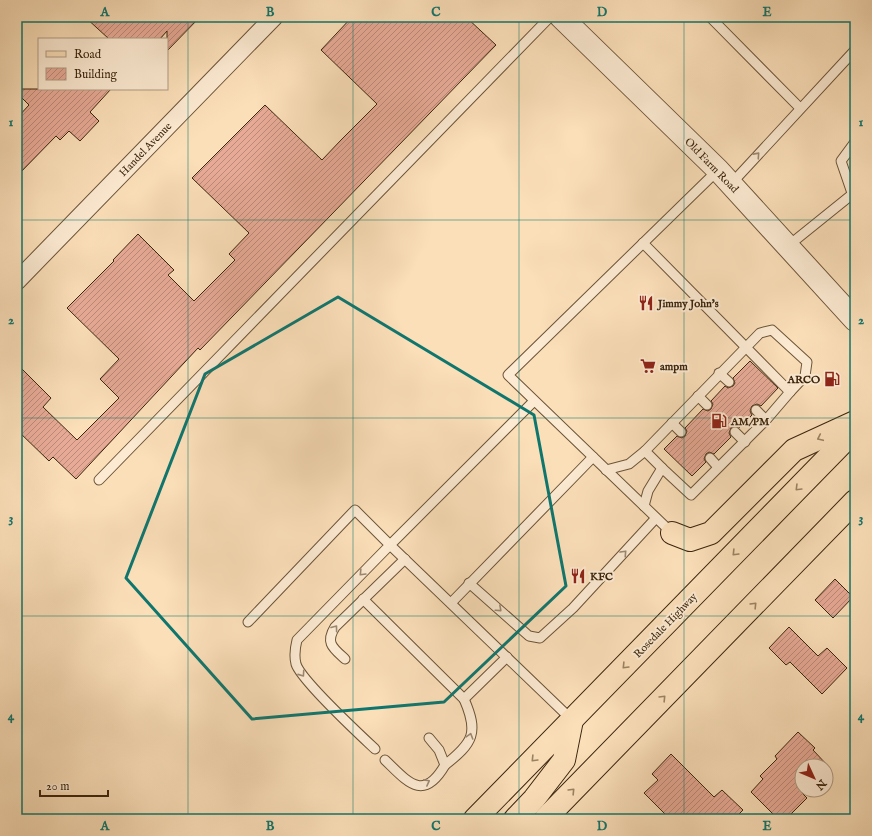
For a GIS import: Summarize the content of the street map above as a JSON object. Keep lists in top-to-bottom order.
{
  "streets": {
    "main road": ["Rosedale Highway"],
    "street": ["Handel Avenue", "Old Farm Road"]
  },
  "places": {
    "restaurant": ["Jimmy John's", "KFC"],
    "supermarket": ["ampm"],
    "fuel station": ["ARCO", "AM/PM"]
  },
  "legend": ["Road", "Building"],
  "scale_bar": "20 m",
  "north": "bottom right",
  "grid": {
    "columns": [
      "A",
      "B",
      "C",
      "D",
      "E"
    ],
    "rows": [
      "1",
      "2",
      "3",
      "4"
    ]
  }
}
